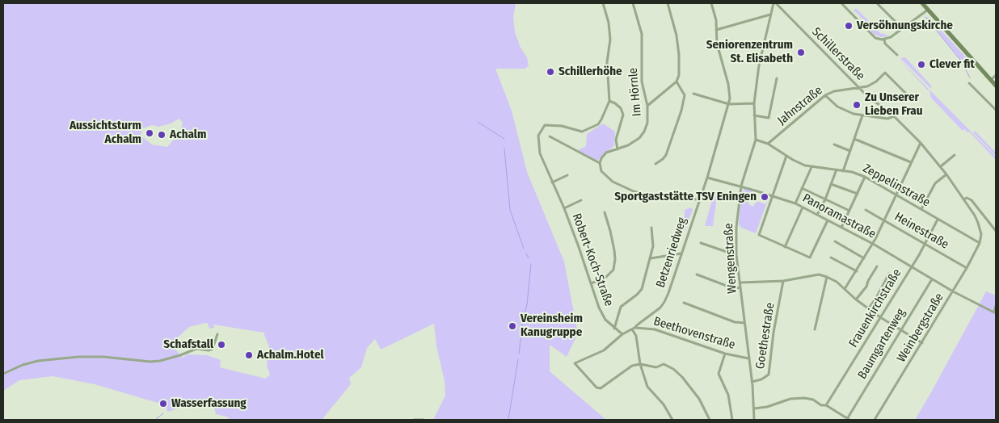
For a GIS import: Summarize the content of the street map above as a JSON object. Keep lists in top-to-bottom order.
{
  "streets": {
    "street": [
      "Schillerstraße",
      "Im Hörnle",
      "Jahnstraße",
      "Zeppelinstraße",
      "Panoramastraße",
      "Heinestraße",
      "Betzenriedweg",
      "Wengenstraße",
      "Robert-Koch-Straße",
      "Frauenkirchstraße",
      "Weinbergstraße",
      "Beethovenstraße",
      "Goethestraße",
      "Baumgartenweg"
    ]
  },
  "crossings": [
    ["Schillerstraße", "Jahnstraße"],
    ["Schillerstraße", "Zeppelinstraße"],
    ["Schillerstraße", "Wengenstraße"],
    ["Schillerstraße", "Weinbergstraße"],
    ["Jahnstraße", "Zeppelinstraße"],
    ["Zeppelinstraße", "Wengenstraße"],
    ["Zeppelinstraße", "Frauenkirchstraße"],
    ["Zeppelinstraße", "Weinbergstraße"],
    ["Panoramastraße", "Betzenriedweg"],
    ["Panoramastraße", "Wengenstraße"],
    ["Panoramastraße", "Frauenkirchstraße"],
    ["Panoramastraße", "Weinbergstraße"],
    ["Panoramastraße", "Baumgartenweg"],
    ["Heinestraße", "Frauenkirchstraße"],
    ["Heinestraße", "Weinbergstraße"],
    ["Betzenriedweg", "Robert-Koch-Straße"],
    ["Betzenriedweg", "Beethovenstraße"],
    ["Wengenstraße", "Beethovenstraße"],
    ["Wengenstraße", "Goethestraße"]
  ],
  "places": [
    "Versöhnungskirche",
    "Seniorenzentrum St. Elisabeth",
    "Clever fit",
    "Schillerhöhe",
    "Zu Unserer Lieben Frau",
    "Aussichtsturm Achalm",
    "Achalm",
    "Sportgaststätte TSV Eningen",
    "Vereinsheim Kanugruppe",
    "Schafstall",
    "Achalm.Hotel",
    "Wasserfassung"
  ]
}
